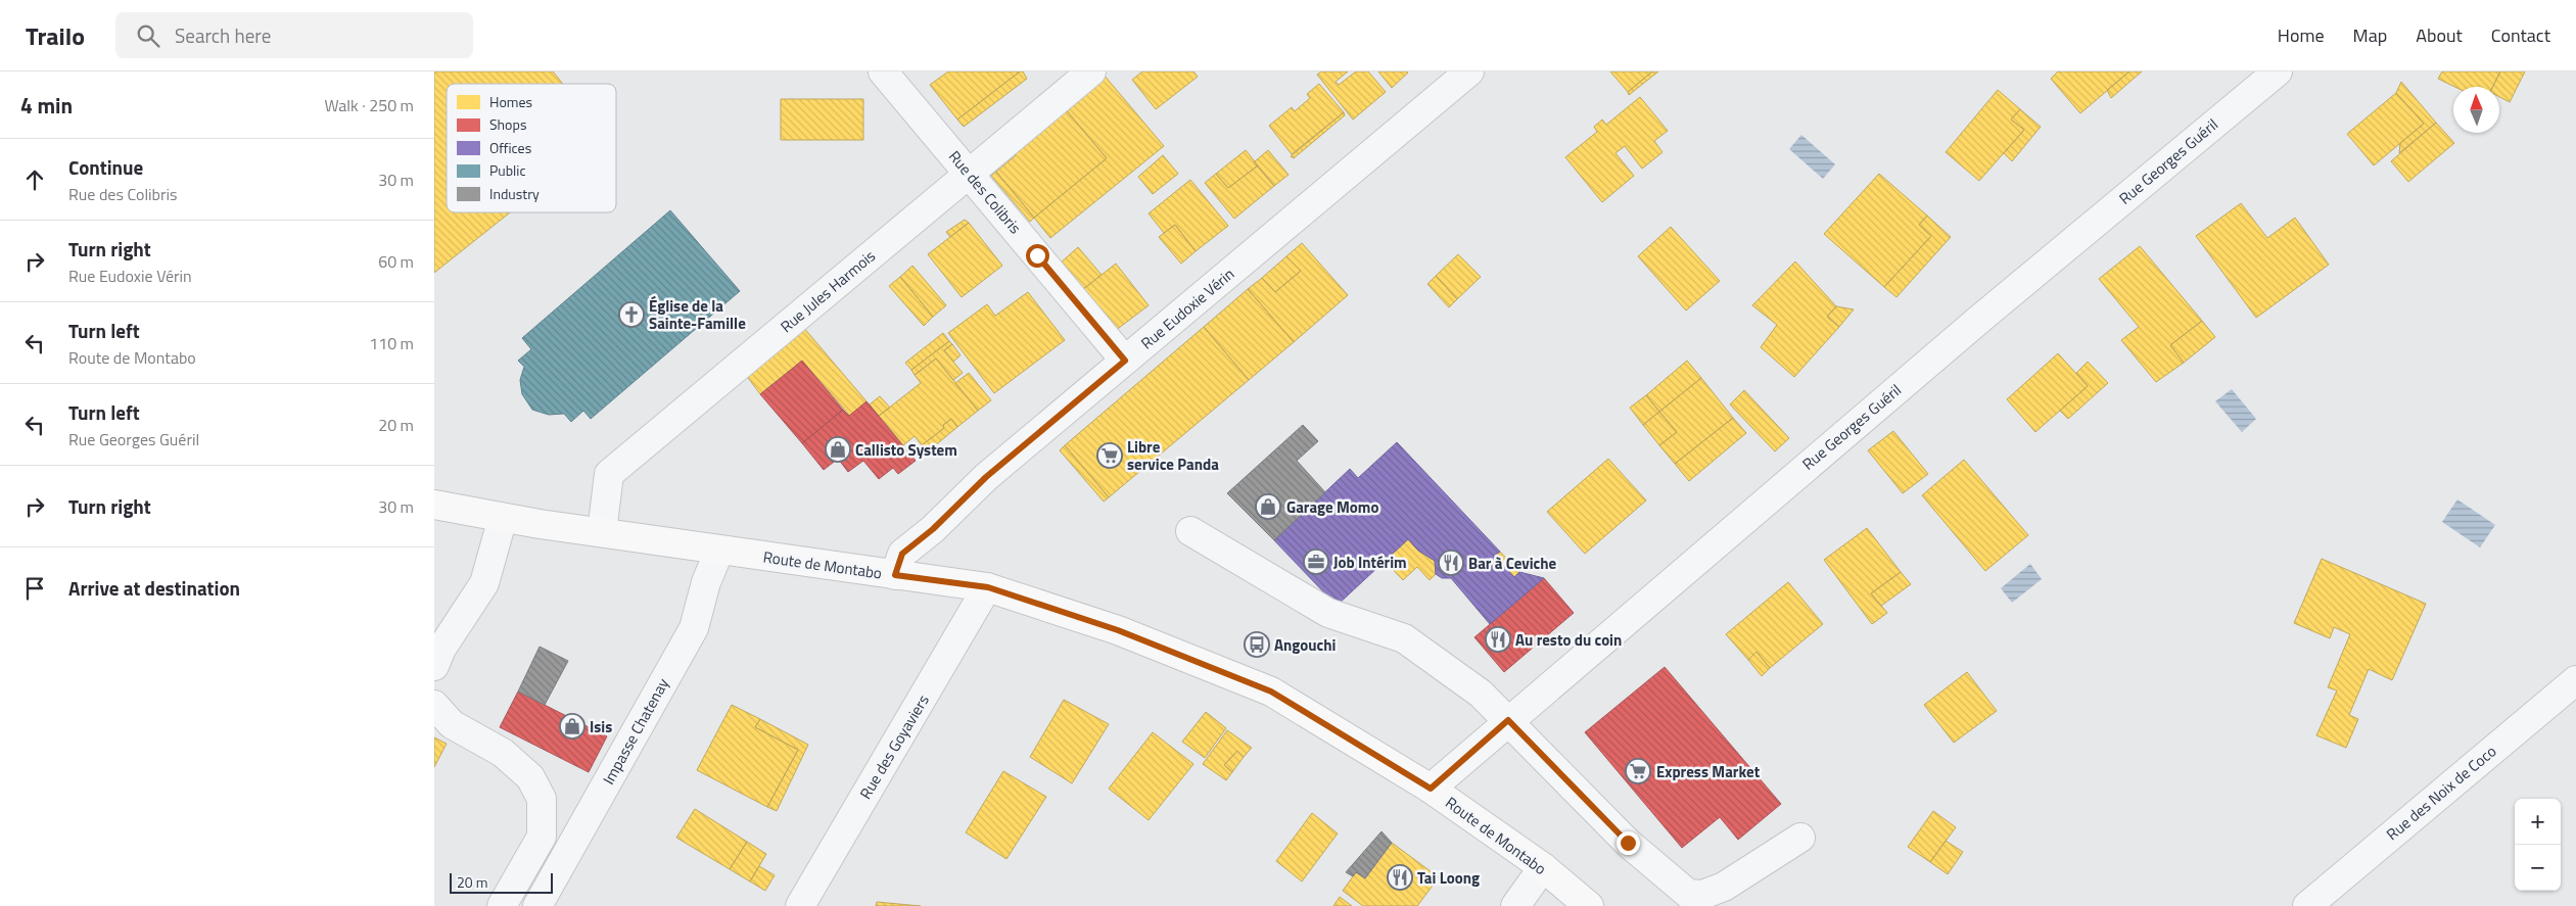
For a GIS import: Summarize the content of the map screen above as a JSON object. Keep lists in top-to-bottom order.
{
  "streets": {
    "main road": ["Route de Montabo"],
    "street": [
      "Rue Georges Guéril",
      "Rue des Colibris",
      "Rue Jules Harmois",
      "Rue Eudoxie Vérin",
      "Impasse Chatenay",
      "Rue des Goyaviers",
      "Rue des Noix de Coco"
    ]
  },
  "crossings": [
    ["Rue Georges Guéril", "Route de Montabo"],
    ["Rue des Colibris", "Rue Jules Harmois"],
    ["Rue des Colibris", "Rue Eudoxie Vérin"],
    ["Rue Jules Harmois", "Route de Montabo"],
    ["Rue Eudoxie Vérin", "Route de Montabo"],
    ["Route de Montabo", "Impasse Chatenay"],
    ["Route de Montabo", "Rue des Goyaviers"]
  ],
  "places": {
    "church": ["Église de la Sainte-Famille"],
    "shop": ["Callisto System", "Garage Momo", "Isis"],
    "supermarket": ["Libre service Panda", "Express Market"],
    "office": ["Job Intérim"],
    "restaurant": ["Bar à Ceviche", "Au resto du coin", "Tai Loong"],
    "bus stop": ["Angouchi"]
  },
  "legend": [
    "Homes",
    "Shops",
    "Offices",
    "Public",
    "Industry"
  ],
  "scale_bar": "20 m",
  "north": "top",
  "page": {
    "header": "Trailo",
    "search": "Search here",
    "nav": [
      "Home",
      "Map",
      "About",
      "Contact"
    ],
    "heading": ["4 min", "Walk · 250 m"],
    "list": [
      ["Continue", "Rue des Colibris", "30 m"],
      ["Turn right", "Rue Eudoxie Vérin", "60 m"],
      ["Turn left", "Route de Montabo", "110 m"],
      ["Turn left", "Rue Georges Guéril", "20 m"],
      ["Turn right", "30 m"],
      "Arrive at destination"
    ],
    "map_buttons": ["+", "−"],
    "scale": "20 m"
  }
}
